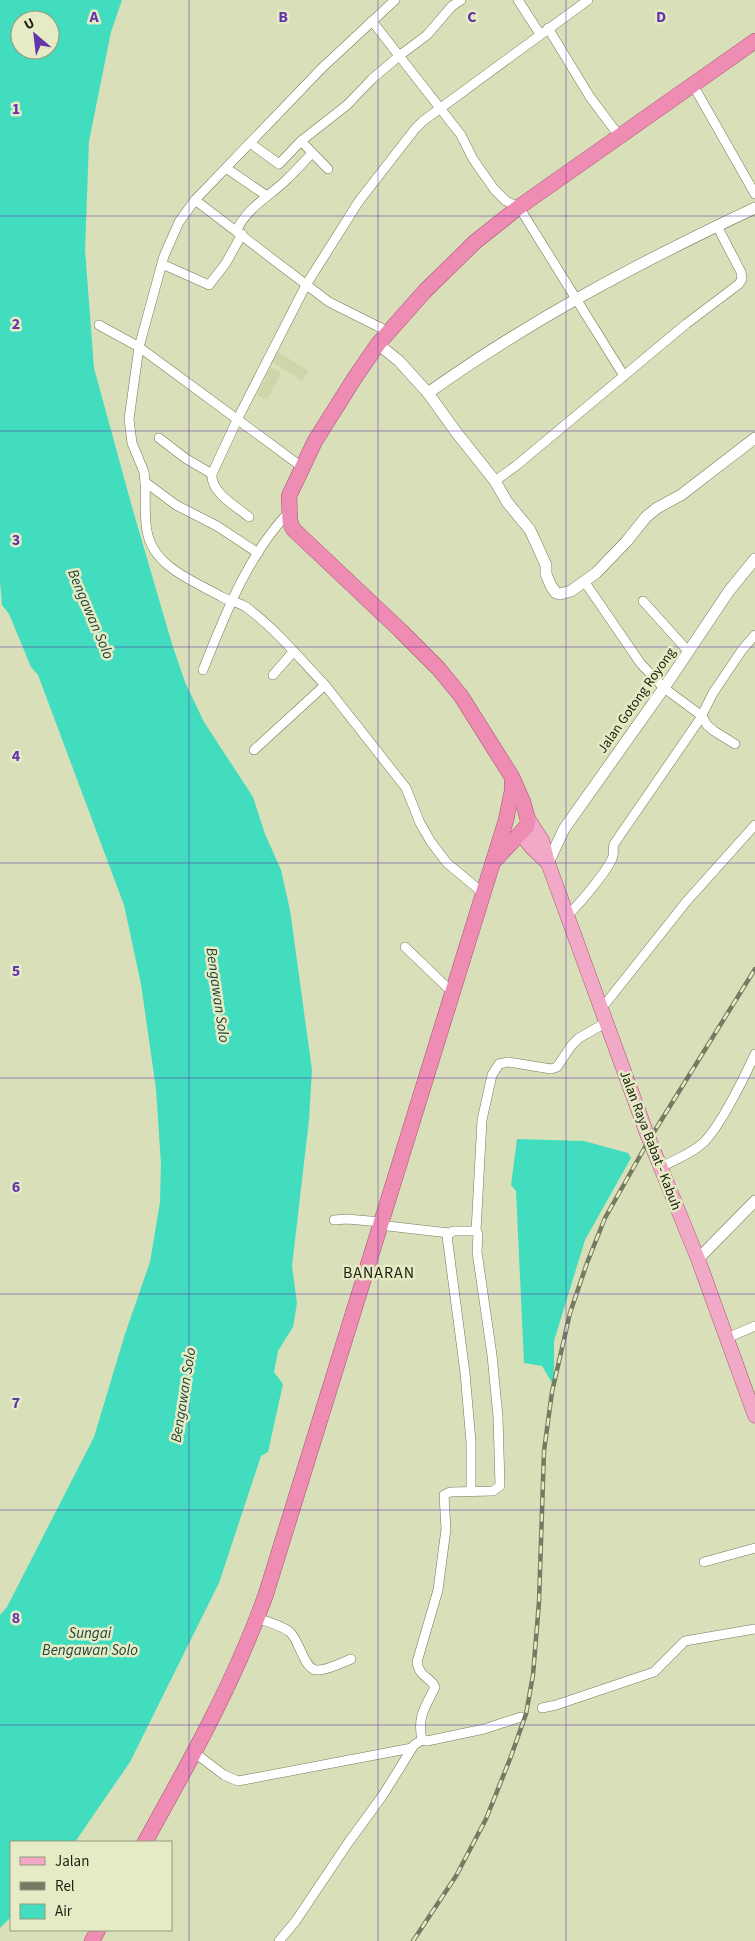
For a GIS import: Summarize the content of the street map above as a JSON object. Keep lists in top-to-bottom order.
{
  "streets": {
    "main road": ["Jalan Raya Babat - Kabuh"],
    "street": ["Jalan Gotong Royong"]
  },
  "crossings": [
    ["Jalan Gotong Royong", "Jalan Raya Babat - Kabuh"]
  ],
  "districts": ["BANARAN"],
  "water": ["Bengawan Solo", "Sungai Bengawan Solo"],
  "legend": ["Jalan", "Rel", "Air"],
  "north": "top left",
  "grid": {
    "columns": [
      "A",
      "B",
      "C",
      "D"
    ],
    "rows": [
      "1",
      "2",
      "3",
      "4",
      "5",
      "6",
      "7",
      "8"
    ]
  }
}
